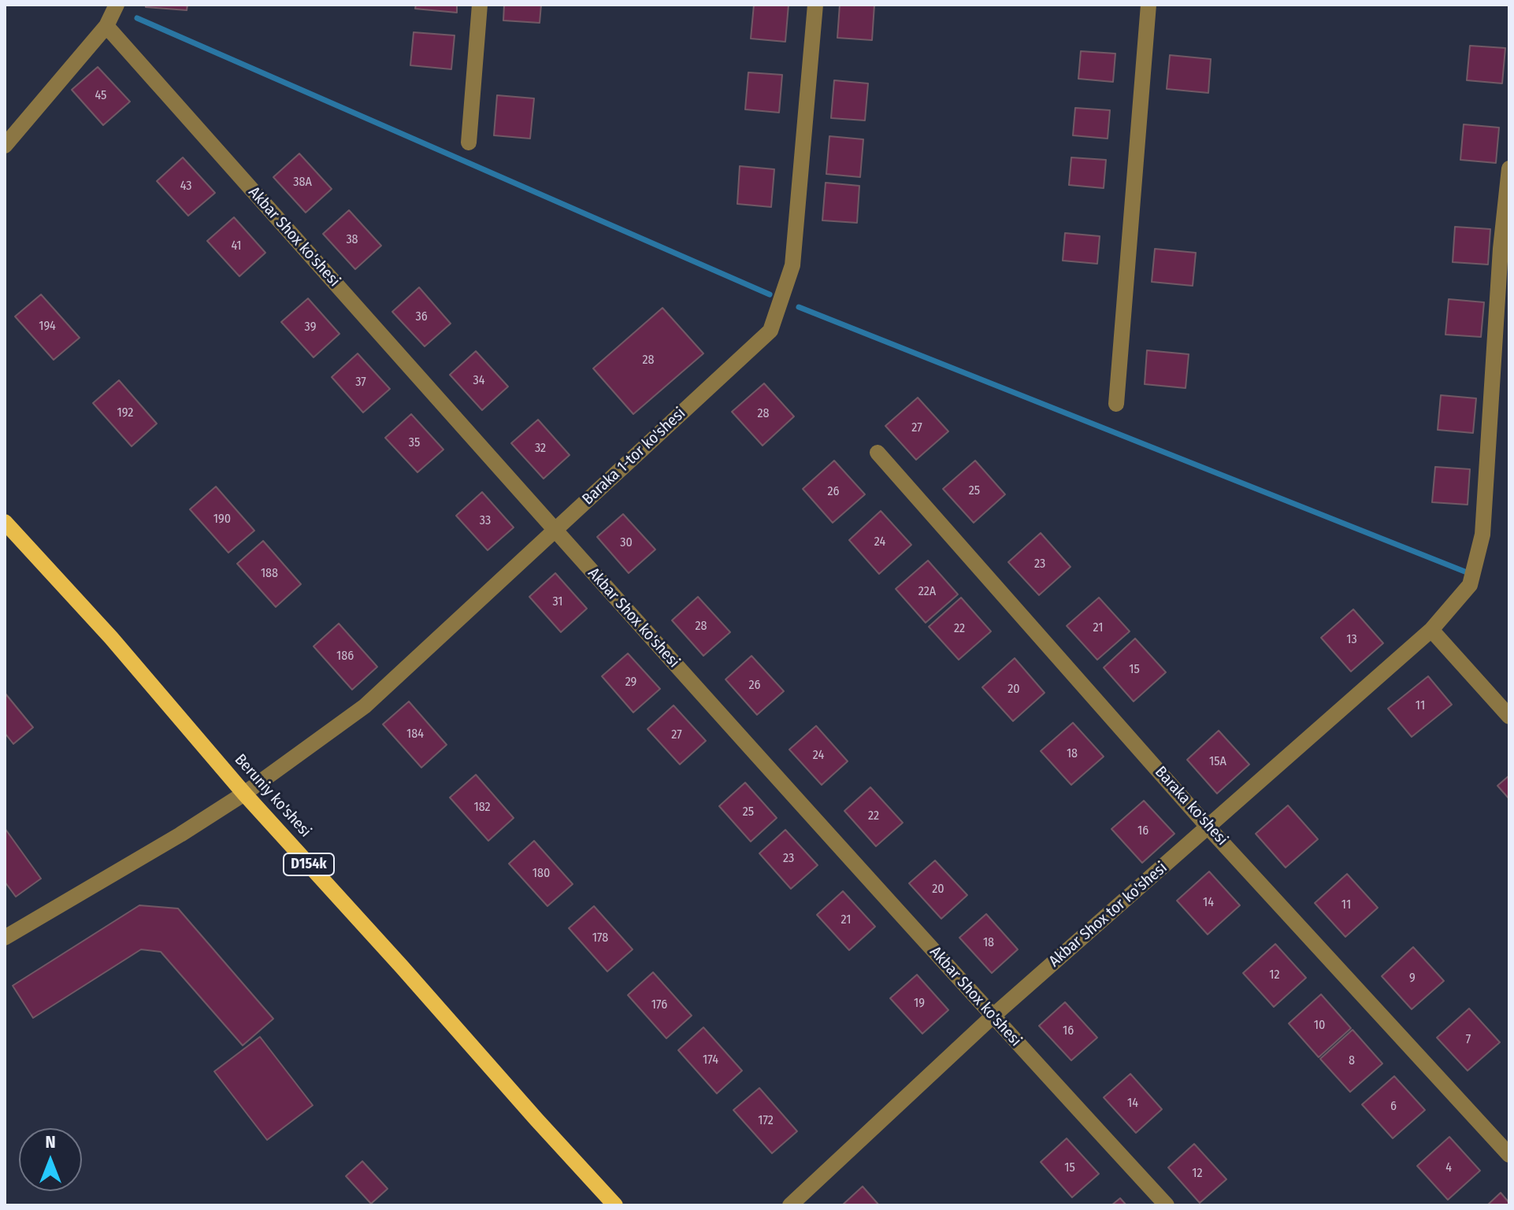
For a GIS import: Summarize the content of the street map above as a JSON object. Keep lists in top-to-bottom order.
{
  "streets": {
    "main road": ["Beruniy ko'shesi", "D154k"],
    "street": [
      "Akbar Shox ko'shesi",
      "Baraka 1-tor ko'shesi",
      "Baraka ko'shesi",
      "Akbar Shox tor ko'shesi"
    ]
  },
  "crossings": [
    ["Akbar Shox ko'shesi", "Baraka 1-tor ko'shesi"],
    ["Akbar Shox ko'shesi", "Akbar Shox tor ko'shesi"],
    ["Baraka 1-tor ko'shesi", "Beruniy ko'shesi"],
    ["Baraka ko'shesi", "Akbar Shox tor ko'shesi"]
  ],
  "house_numbers": [
    "45",
    "38A",
    "43",
    "38",
    "41",
    "36",
    "194",
    "39",
    "28",
    "34",
    "37",
    "192",
    "28",
    "27",
    "35",
    "32",
    "25",
    "26",
    "190",
    "33",
    "24",
    "30",
    "23",
    "188",
    "22A",
    "31",
    "28",
    "21",
    "22",
    "13",
    "186",
    "15",
    "29",
    "26",
    "20",
    "11",
    "184",
    "27",
    "18",
    "24",
    "15A",
    "182",
    "25",
    "22",
    "16",
    "23",
    "180",
    "20",
    "14",
    "11",
    "21",
    "178",
    "18",
    "12",
    "9",
    "19",
    "176",
    "10",
    "16",
    "7",
    "174",
    "8",
    "14",
    "6",
    "172",
    "15",
    "4",
    "12"
  ],
  "north": "top"
}
